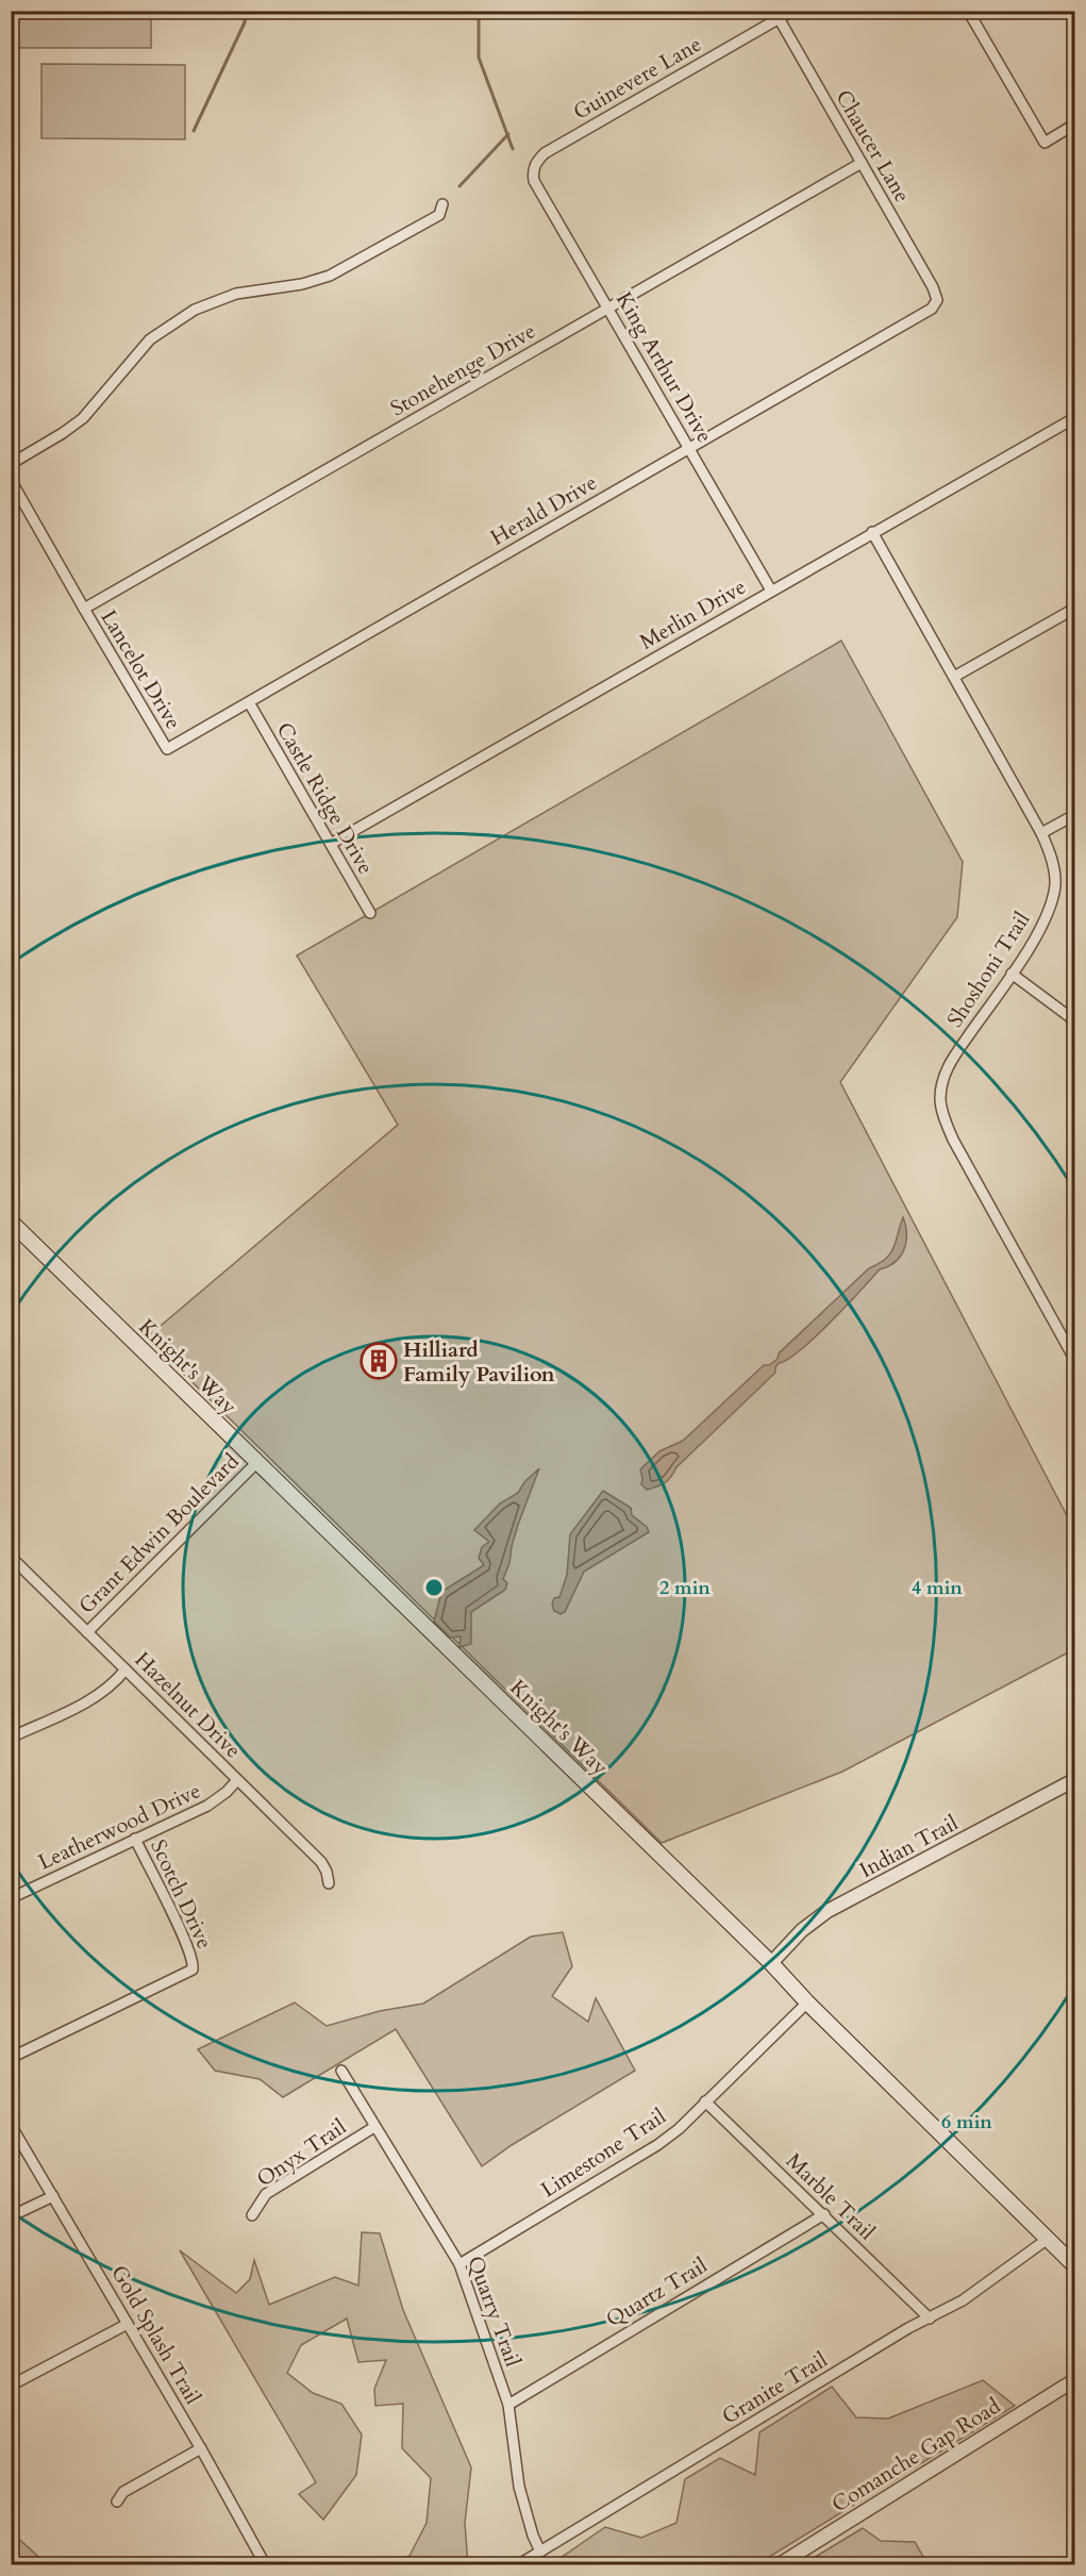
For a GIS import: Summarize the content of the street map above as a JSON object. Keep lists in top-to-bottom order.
{
  "streets": {
    "main road": ["Knight's Way"],
    "street": [
      "Guinevere Lane",
      "Chaucer Lane",
      "King Arthur Drive",
      "Stonehenge Drive",
      "Herald Drive",
      "Merlin Drive",
      "Lancelot Drive",
      "Castle Ridge Drive",
      "Shoshoni Trail",
      "Grant Edwin Boulevard",
      "Hazelnut Drive",
      "Leatherwood Drive",
      "Indian Trail",
      "Scotch Drive",
      "Onyx Trail",
      "Limestone Trail",
      "Marble Trail",
      "Quartz Trail",
      "Quarry Trail",
      "Gold Splash Trail",
      "Granite Trail",
      "Comanche Gap Road"
    ]
  },
  "crossings": [
    ["Guinevere Lane", "Chaucer Lane"],
    ["Guinevere Lane", "King Arthur Drive"],
    ["Chaucer Lane", "Stonehenge Drive"],
    ["Chaucer Lane", "Herald Drive"],
    ["King Arthur Drive", "Stonehenge Drive"],
    ["King Arthur Drive", "Herald Drive"],
    ["King Arthur Drive", "Merlin Drive"],
    ["Stonehenge Drive", "Lancelot Drive"],
    ["Herald Drive", "Lancelot Drive"],
    ["Herald Drive", "Castle Ridge Drive"],
    ["Merlin Drive", "Castle Ridge Drive"],
    ["Merlin Drive", "Shoshoni Trail"],
    ["Knight's Way", "Grant Edwin Boulevard"],
    ["Knight's Way", "Indian Trail"],
    ["Knight's Way", "Limestone Trail"],
    ["Knight's Way", "Granite Trail"],
    ["Grant Edwin Boulevard", "Hazelnut Drive"],
    ["Hazelnut Drive", "Leatherwood Drive"],
    ["Leatherwood Drive", "Scotch Drive"],
    ["Onyx Trail", "Quarry Trail"],
    ["Limestone Trail", "Marble Trail"],
    ["Limestone Trail", "Quarry Trail"],
    ["Marble Trail", "Quartz Trail"],
    ["Marble Trail", "Granite Trail"],
    ["Quartz Trail", "Quarry Trail"],
    ["Quarry Trail", "Granite Trail"]
  ],
  "places": {
    "building": ["Hilliard Family Pavilion"]
  },
  "rings": ["2 min", "4 min", "6 min"]
}
